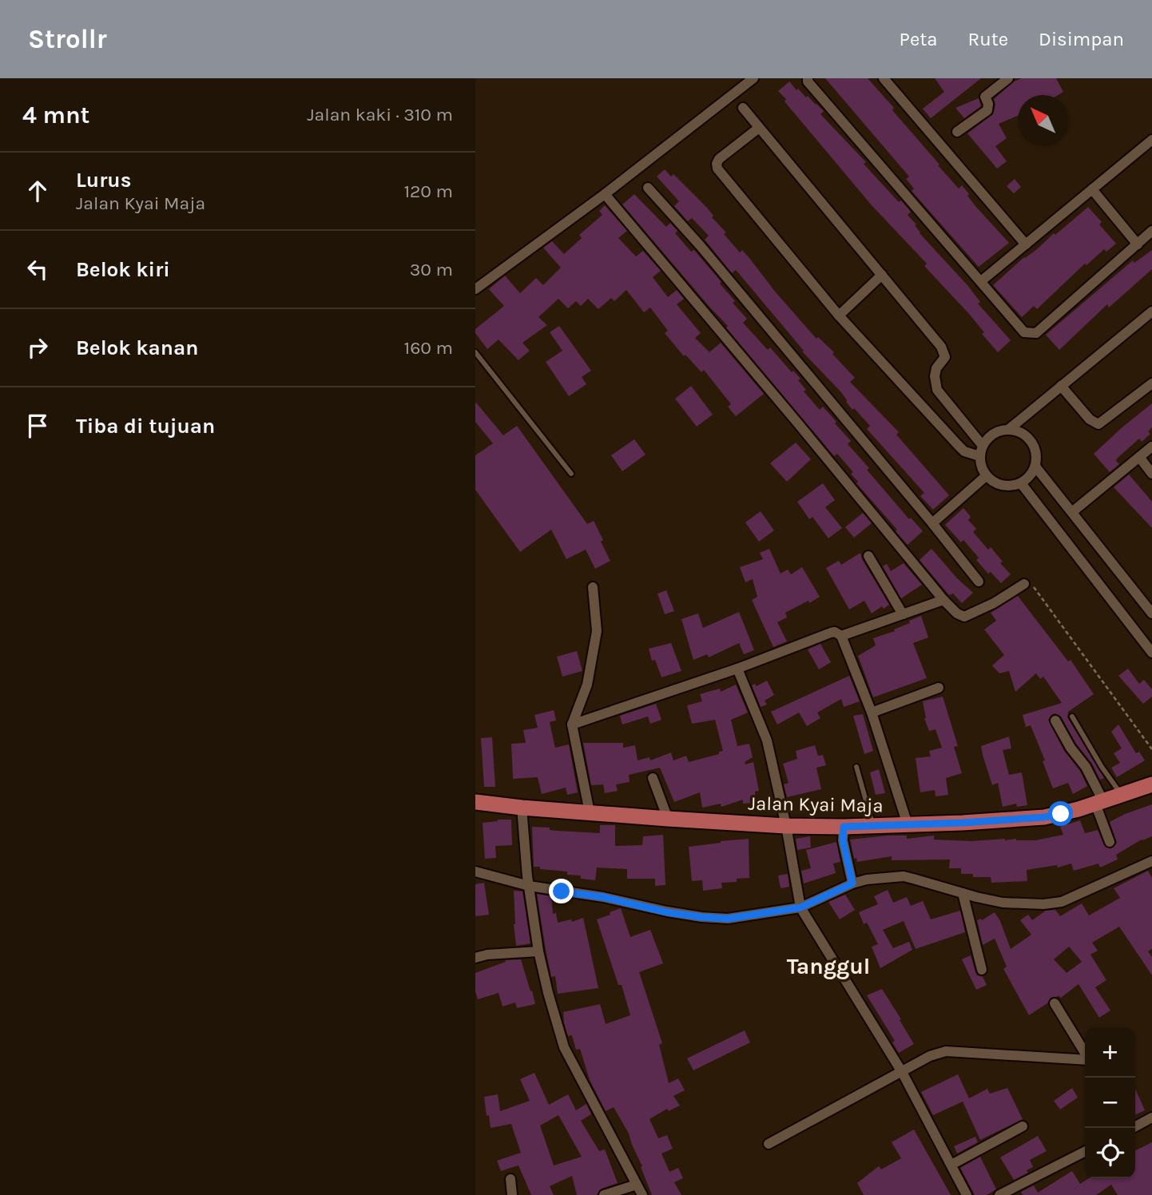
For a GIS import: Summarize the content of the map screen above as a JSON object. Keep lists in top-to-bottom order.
{
  "streets": {
    "main road": ["Jalan Kyai Maja"]
  },
  "districts": ["Tanggul"],
  "north": "top left",
  "page": {
    "header": "Strollr",
    "nav": ["Peta", "Rute", "Disimpan"],
    "heading": ["4 mnt", "Jalan kaki · 310 m"],
    "list": [
      ["Lurus", "Jalan Kyai Maja", "120 m"],
      ["Belok kiri", "30 m"],
      ["Belok kanan", "160 m"],
      "Tiba di tujuan"
    ],
    "map_buttons": ["+", "−"]
  }
}
